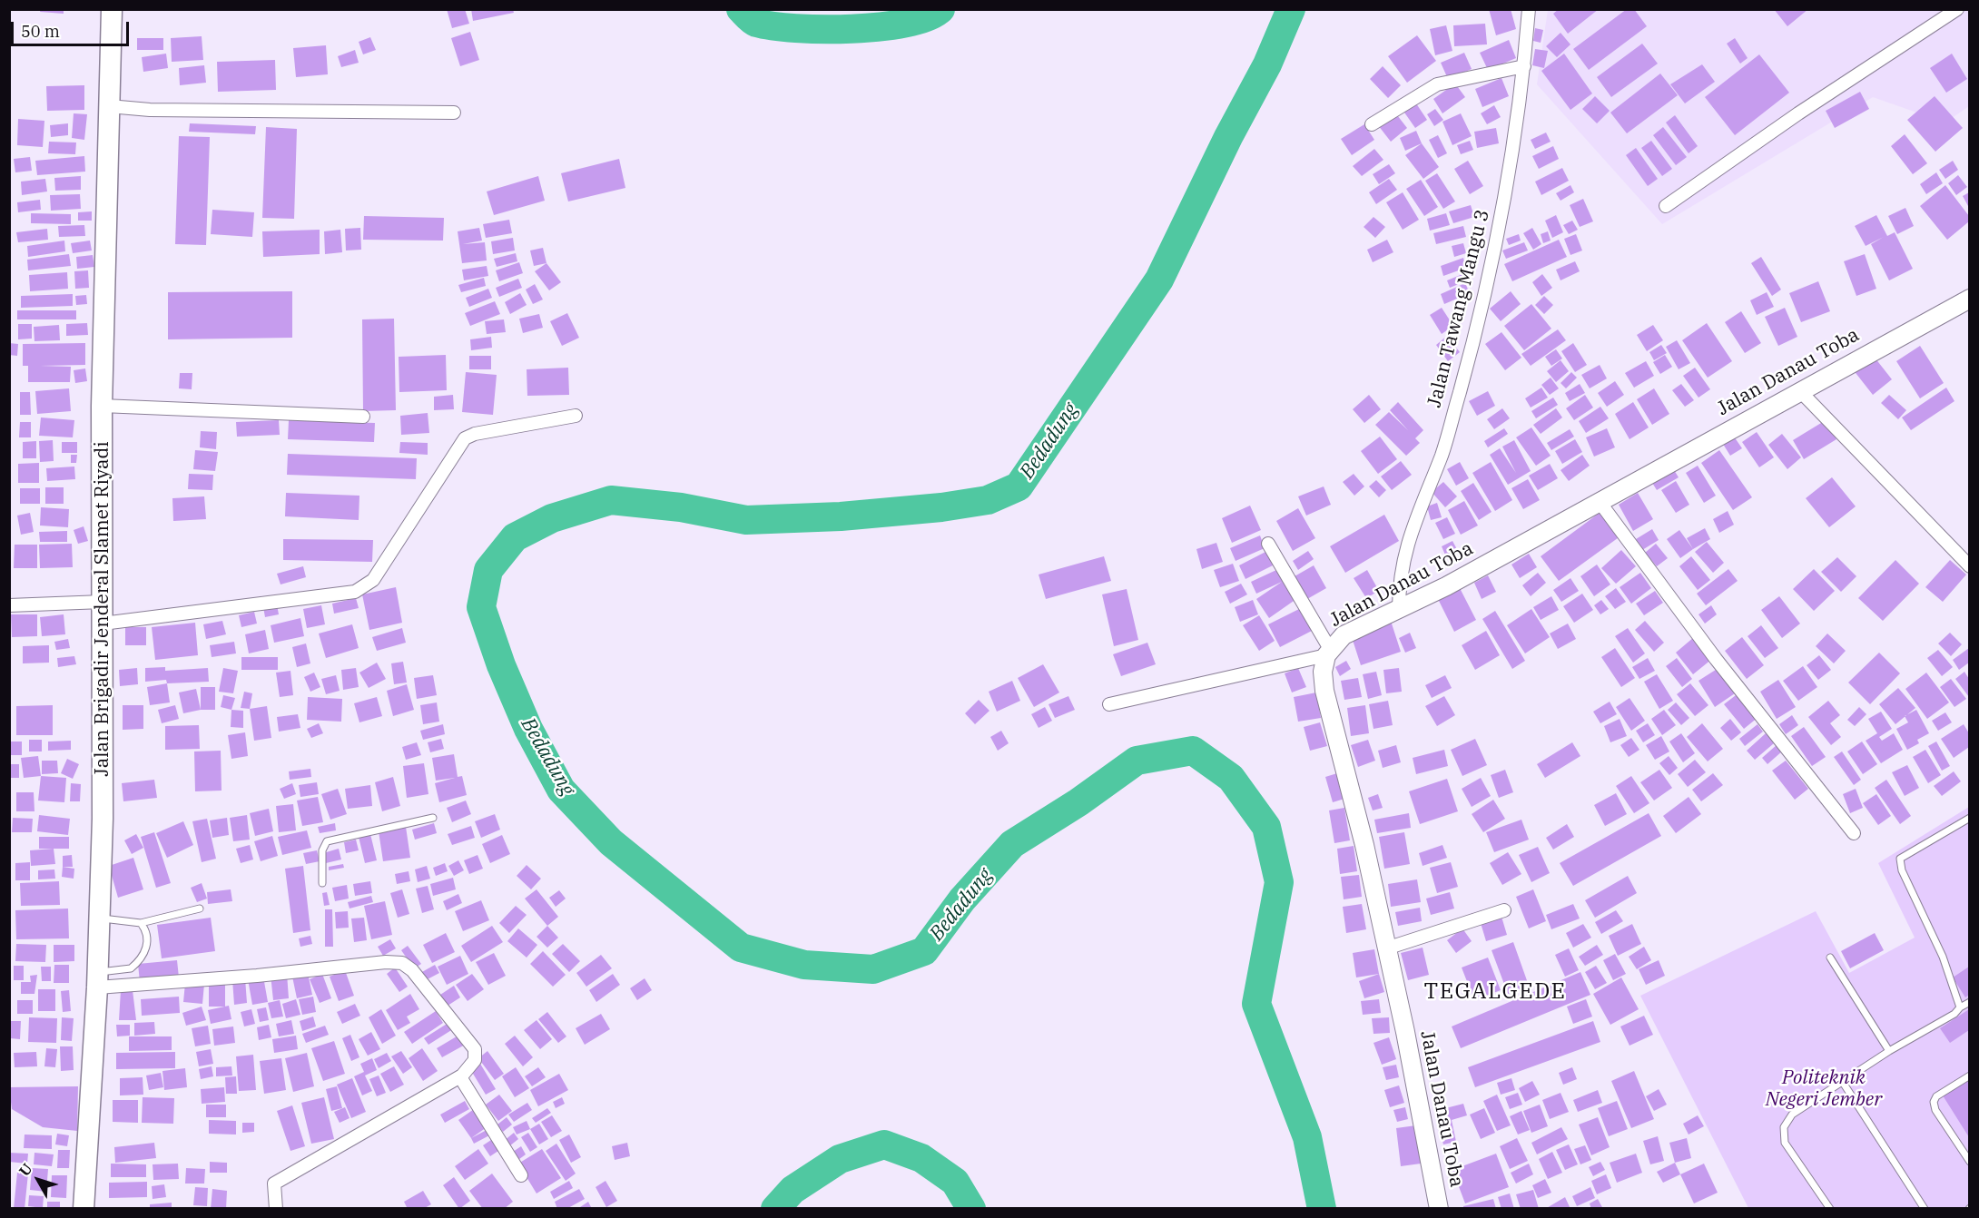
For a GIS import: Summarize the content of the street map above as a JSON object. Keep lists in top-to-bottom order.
{
  "streets": {
    "main road": ["Jalan Danau Toba", "Jalan Brigadir Jenderal Slamet Riyadi"],
    "street": ["Jalan Tawang Mangu 3"]
  },
  "crossings": [
    ["Jalan Tawang Mangu 3", "Jalan Danau Toba"]
  ],
  "districts": ["TEGALGEDE"],
  "water": ["Bedadung"],
  "parks": ["Politeknik Negeri Jember"],
  "scale_bar": "50 m",
  "north": "top left"
}
